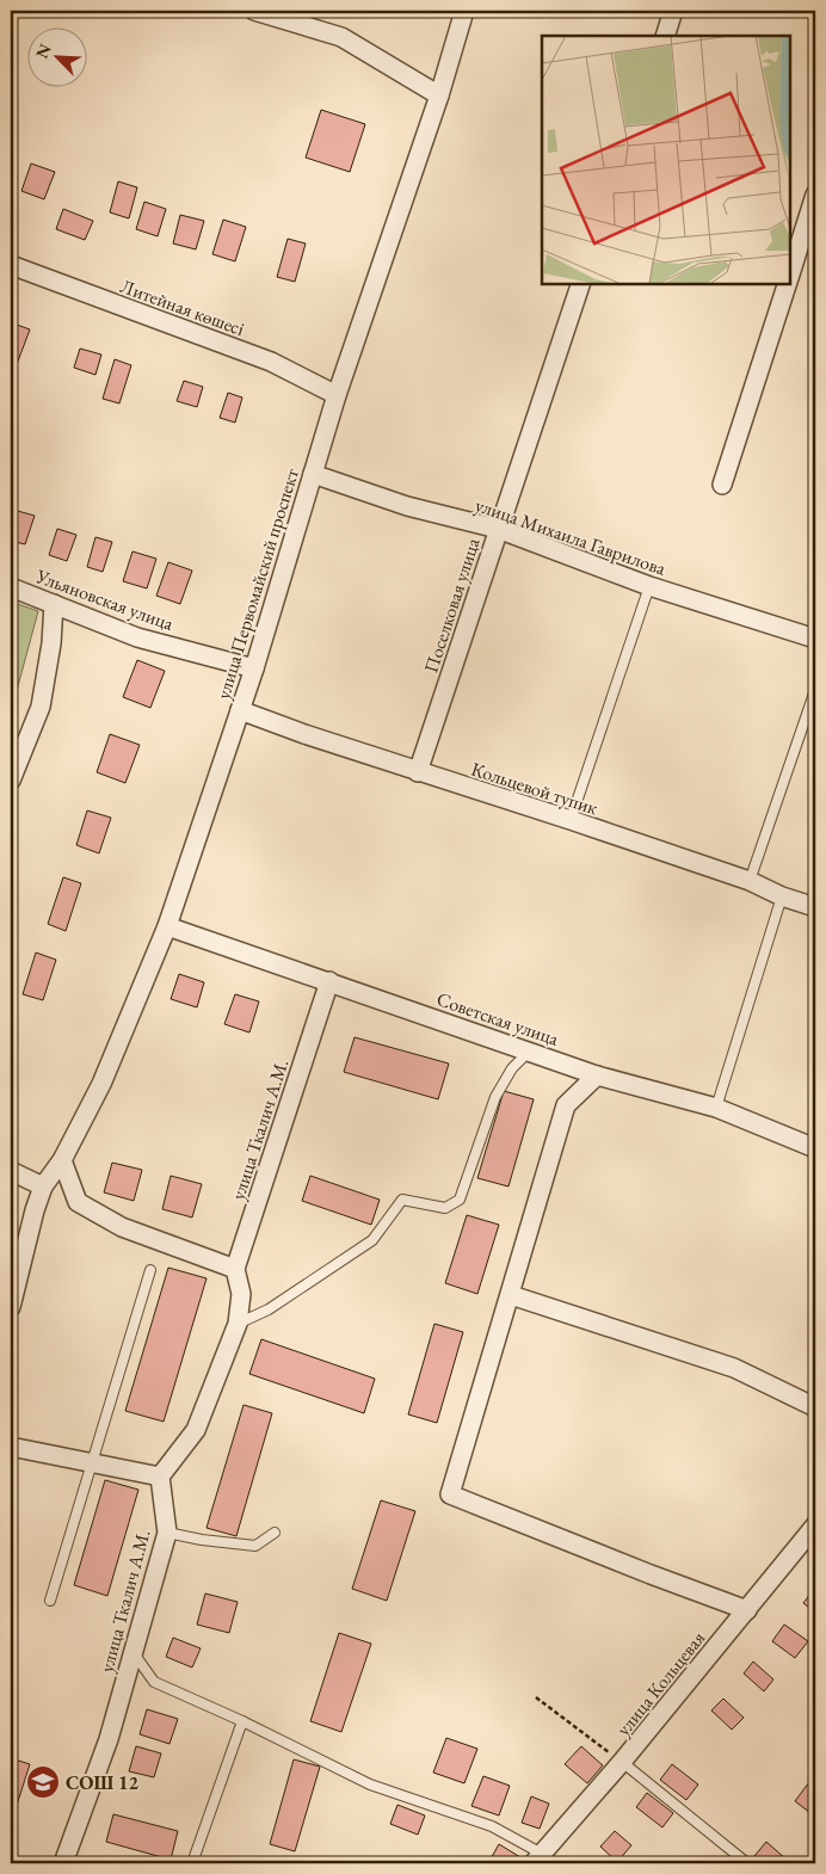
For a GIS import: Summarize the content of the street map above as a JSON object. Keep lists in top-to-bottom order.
{
  "streets": {
    "street": [
      "Литейная көшесі",
      "улица Михаила Гаврилова",
      "улица Первомайский проспект",
      "Ульяновская улица",
      "Поселковая улица",
      "Кольцевой тупик",
      "Советская улица",
      "улица Ткалич А.М.",
      "улица Кольцевая"
    ]
  },
  "crossings": [
    ["Литейная көшесі", "улица Первомайский проспект"],
    ["улица Михаила Гаврилова", "улица Первомайский проспект"],
    ["улица Михаила Гаврилова", "Поселковая улица"],
    ["улица Первомайский проспект", "Ульяновская улица"],
    ["улица Первомайский проспект", "Кольцевой тупик"],
    ["улица Первомайский проспект", "Советская улица"],
    ["Поселковая улица", "Кольцевой тупик"],
    ["Советская улица", "улица Ткалич А.М."]
  ],
  "places": {
    "school or university": ["СОШ 12"]
  },
  "north": "top left"
}
